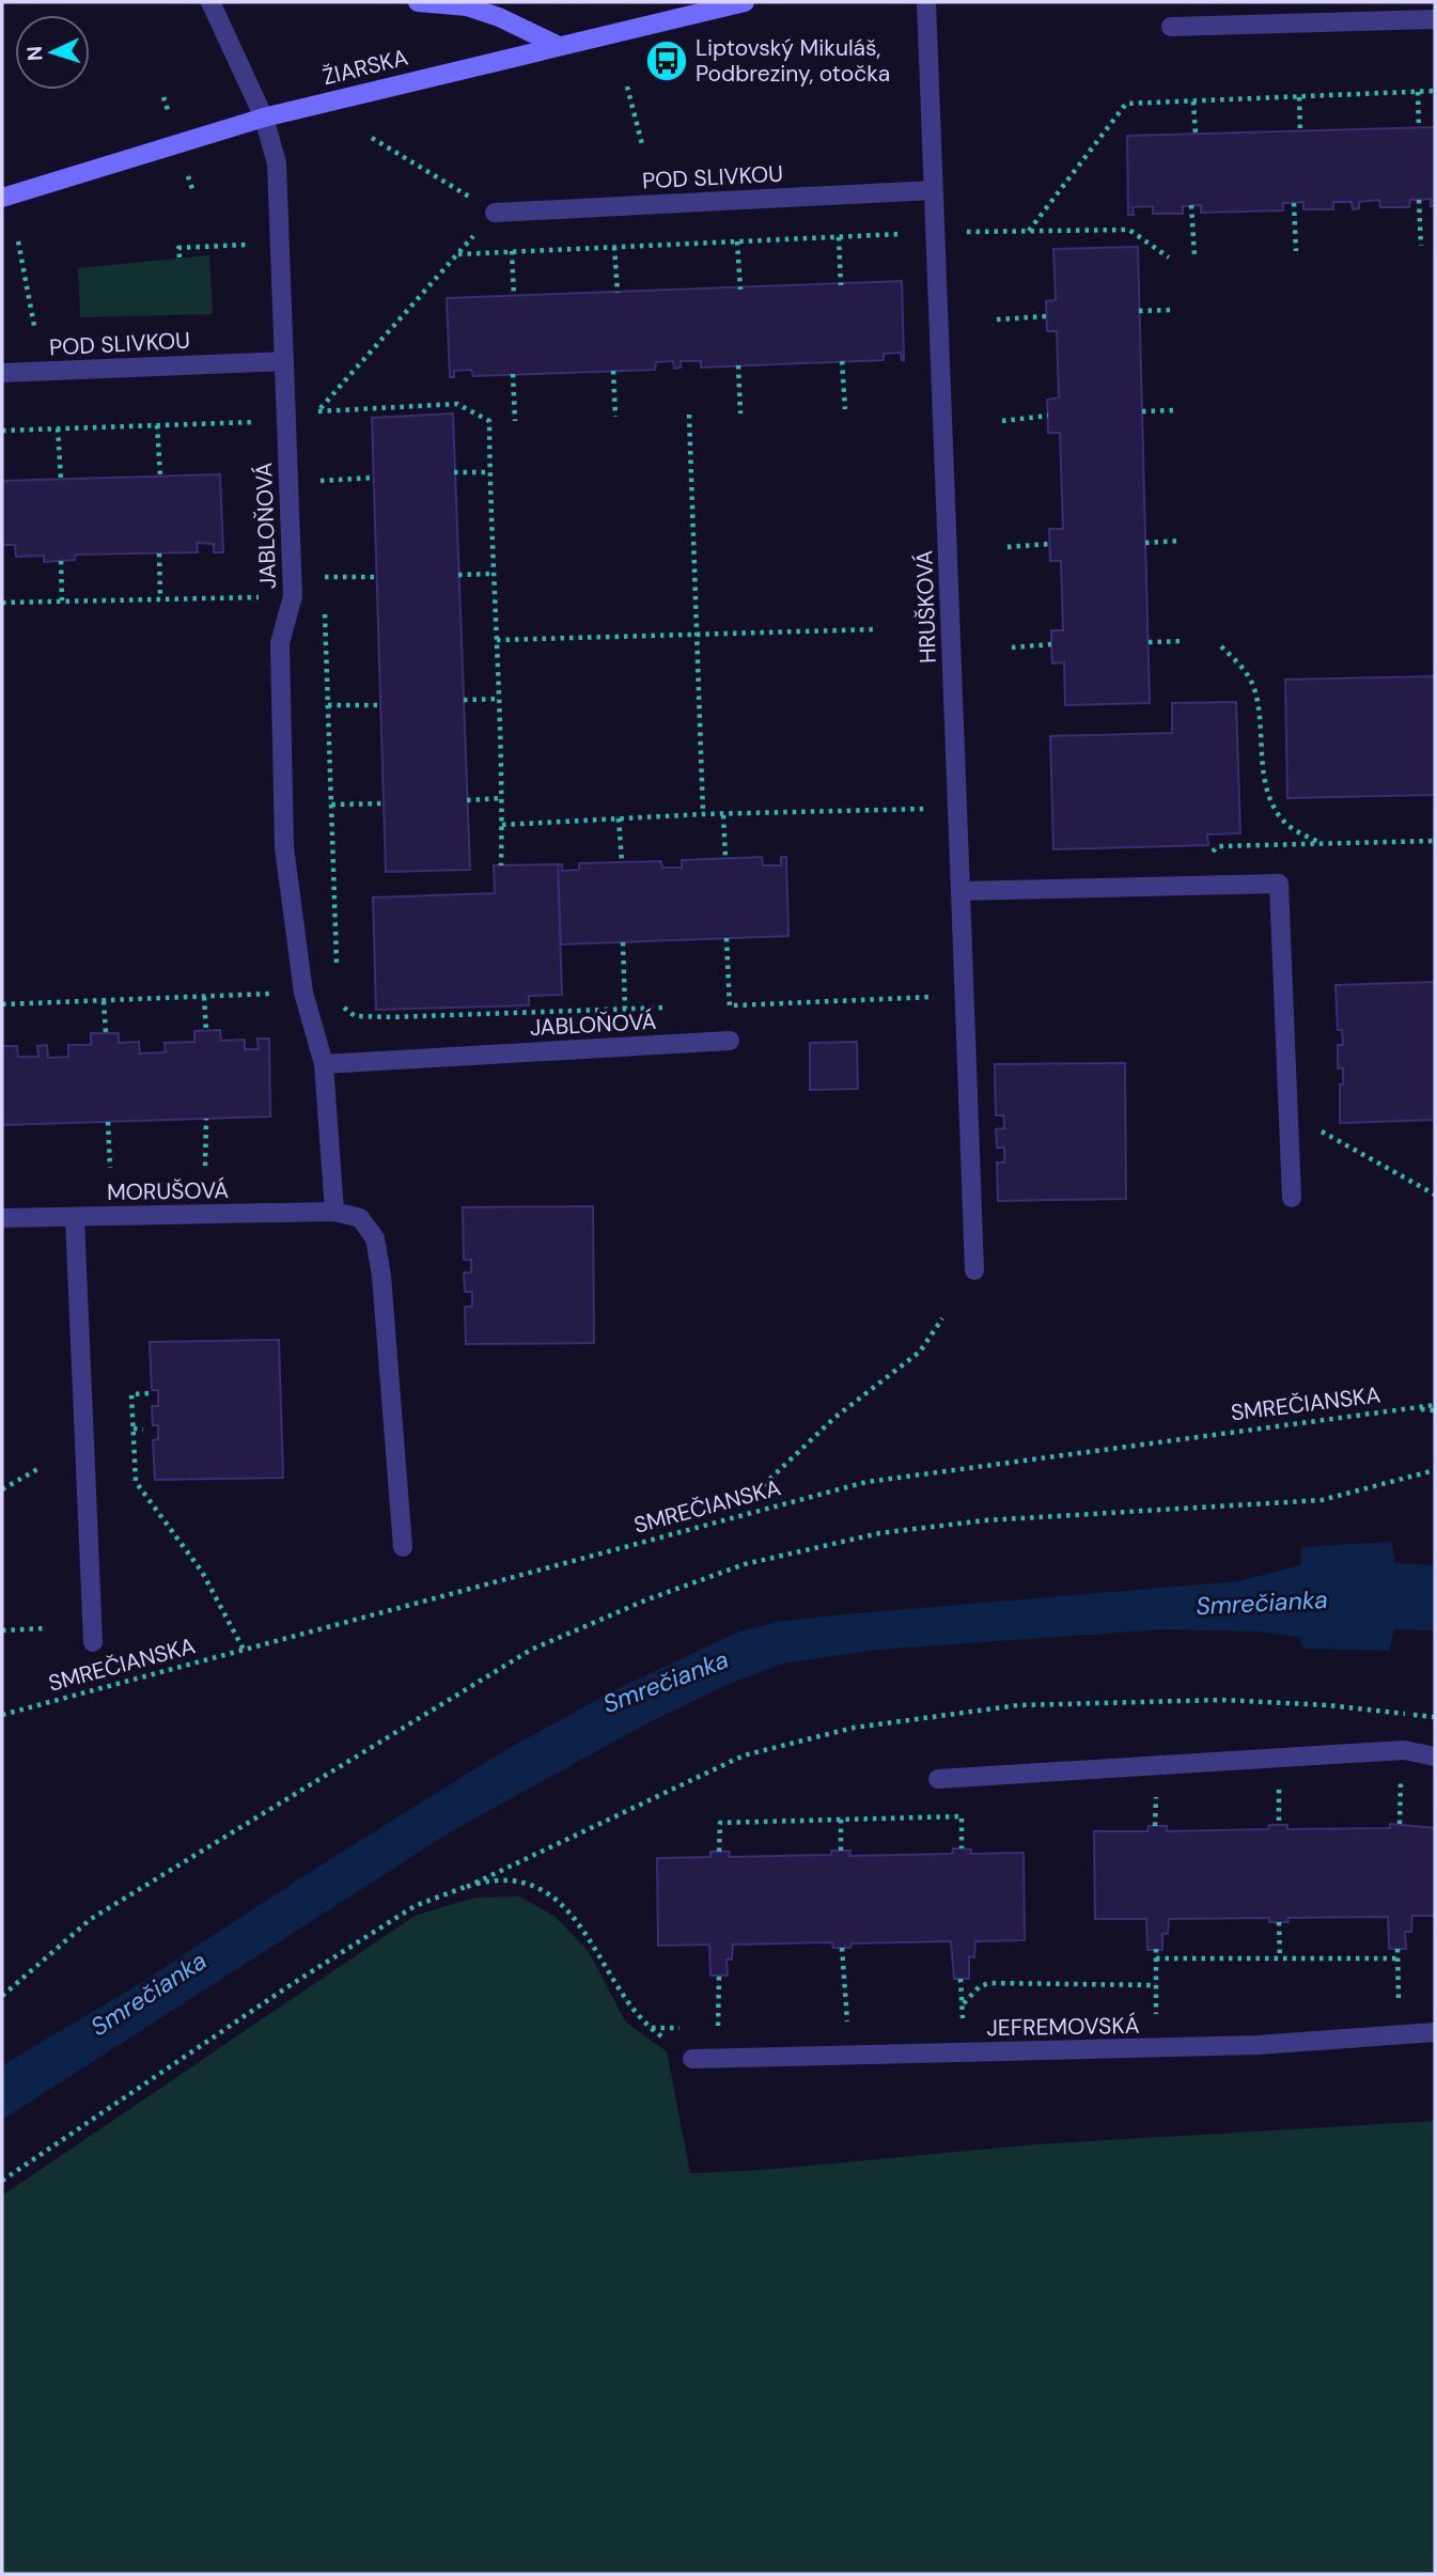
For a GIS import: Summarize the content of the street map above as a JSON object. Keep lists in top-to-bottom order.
{
  "streets": {
    "street": [
      "ŽIARSKA",
      "POD SLIVKOU",
      "JABLOŇOVÁ",
      "HRUŠKOVÁ",
      "MORUŠOVÁ",
      "JEFREMOVSKÁ"
    ],
    "path": ["SMREČIANSKA"]
  },
  "crossings": [
    ["ŽIARSKA", "JABLOŇOVÁ"],
    ["POD SLIVKOU", "JABLOŇOVÁ"],
    ["POD SLIVKOU", "HRUŠKOVÁ"],
    ["JABLOŇOVÁ", "MORUŠOVÁ"]
  ],
  "water": ["Smrečianka"],
  "places": {
    "bus stop": ["Liptovský Mikuláš, Podbreziny, otočka"]
  },
  "north": "left"
}
